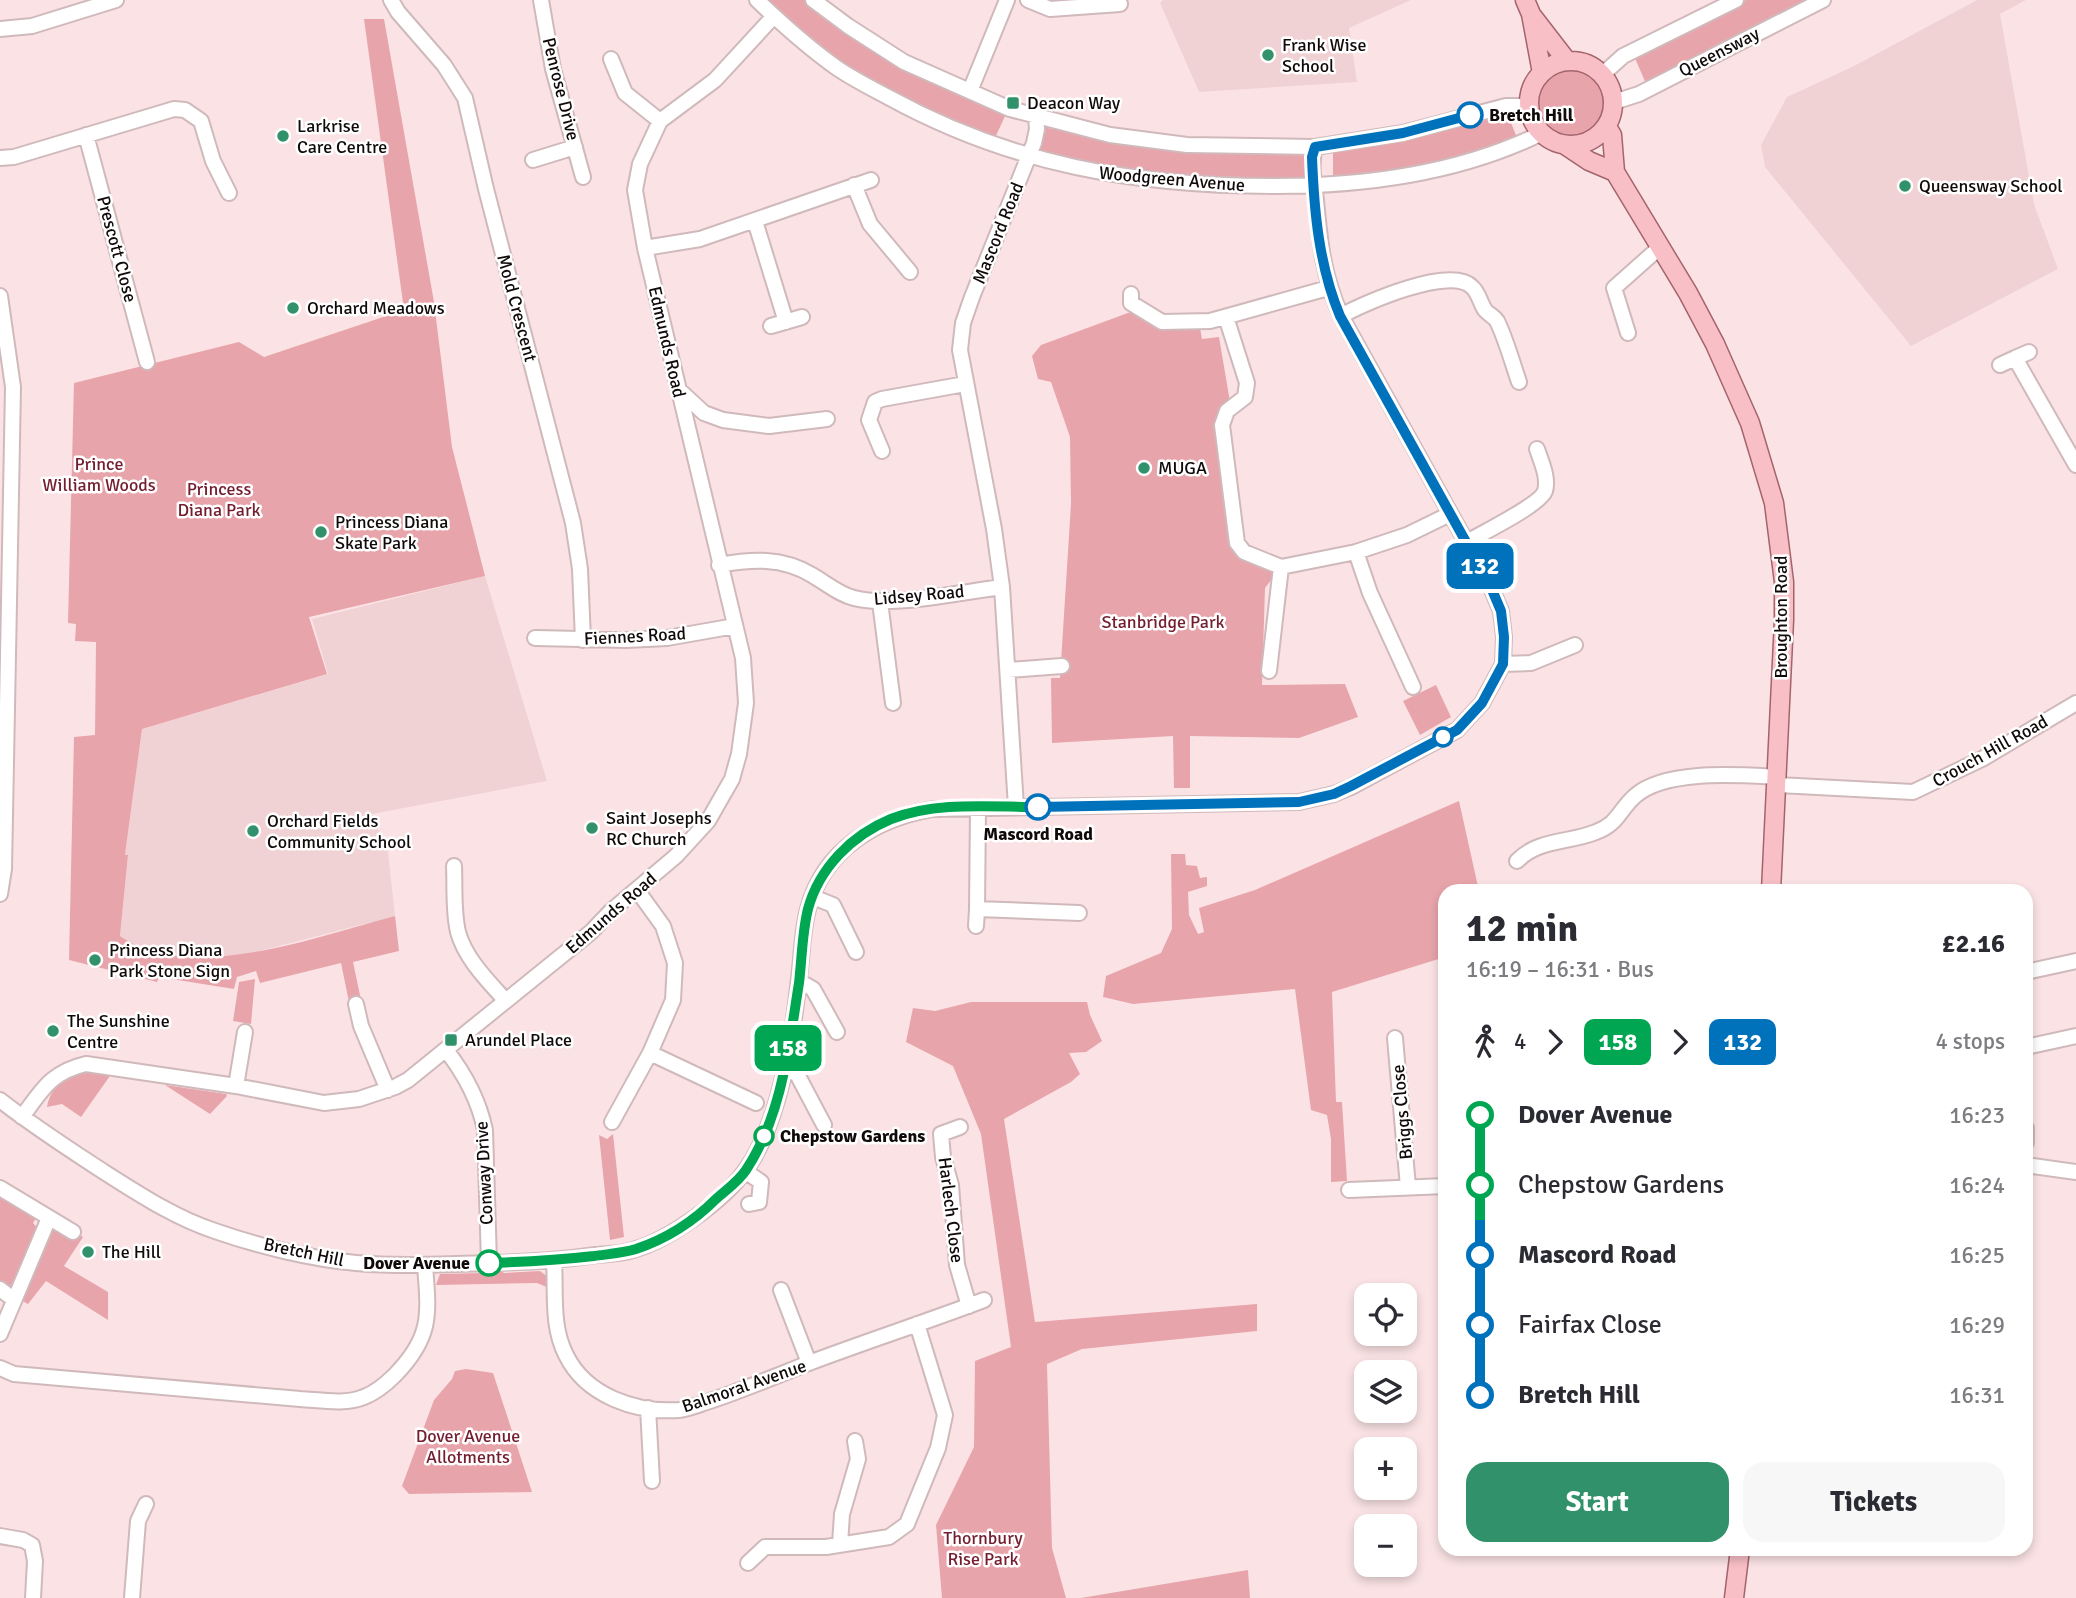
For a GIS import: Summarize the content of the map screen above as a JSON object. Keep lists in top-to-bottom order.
{
  "streets": {
    "main road": ["Broughton Road"],
    "street": [
      "Queensway",
      "Penrose Drive",
      "Woodgreen Avenue",
      "Mascord Road",
      "Prescott Close",
      "Mold Crescent",
      "Edmunds Road",
      "Lidsey Road",
      "Fiennes Road",
      "Crouch Hill Road",
      "Briggs Close",
      "Conway Drive",
      "Harlech Close",
      "Bretch Hill",
      "Balmoral Avenue"
    ]
  },
  "crossings": [
    ["Queensway", "Woodgreen Avenue"],
    ["Woodgreen Avenue", "Mascord Road"],
    ["Woodgreen Avenue", "Edmunds Road"],
    ["Woodgreen Avenue", "Bretch Hill"],
    ["Mascord Road", "Lidsey Road"],
    ["Mascord Road", "Bretch Hill"],
    ["Mold Crescent", "Fiennes Road"],
    ["Edmunds Road", "Lidsey Road"],
    ["Edmunds Road", "Fiennes Road"],
    ["Edmunds Road", "Conway Drive"],
    ["Edmunds Road", "Bretch Hill"],
    ["Broughton Road", "Crouch Hill Road"],
    ["Conway Drive", "Bretch Hill"],
    ["Harlech Close", "Balmoral Avenue"],
    ["Bretch Hill", "Balmoral Avenue"]
  ],
  "parks": [
    "Prince William Woods",
    "Princess Diana Park",
    "Stanbridge Park",
    "Dover Avenue Allotments",
    "Thornbury Rise Park"
  ],
  "places": {
    "other": [
      "Frank Wise School",
      "Bretch Hill",
      "Larkrise Care Centre",
      "Queensway School",
      "Orchard Meadows",
      "MUGA",
      "Princess Diana Skate Park",
      "Mascord Road",
      "Saint Josephs RC Church",
      "Orchard Fields Community School",
      "Princess Diana Park Stone Sign",
      "The Sunshine Centre",
      "Chepstow Gardens",
      "The Hill",
      "Dover Avenue"
    ],
    "transit": ["Deacon Way", "Arundel Place"]
  },
  "lines": ["bus line 132", "bus line 158"],
  "page": {
    "on_map": ["158", "132"],
    "heading": ["12 min", "16:19 – 16:31 · Bus", "£2.16"],
    "legs": [
      "4",
      "158",
      "132",
      "4 stops"
    ],
    "list": [
      {
        "name": "Dover Avenue",
        "value": "16:23"
      },
      {
        "name": "Chepstow Gardens",
        "value": "16:24"
      },
      {
        "name": "Mascord Road",
        "value": "16:25"
      },
      {
        "name": "Fairfax Close",
        "value": "16:29"
      },
      {
        "name": "Bretch Hill",
        "value": "16:31"
      }
    ],
    "map_buttons": ["+", "−"],
    "buttons": ["Start", "Tickets"]
  }
}
